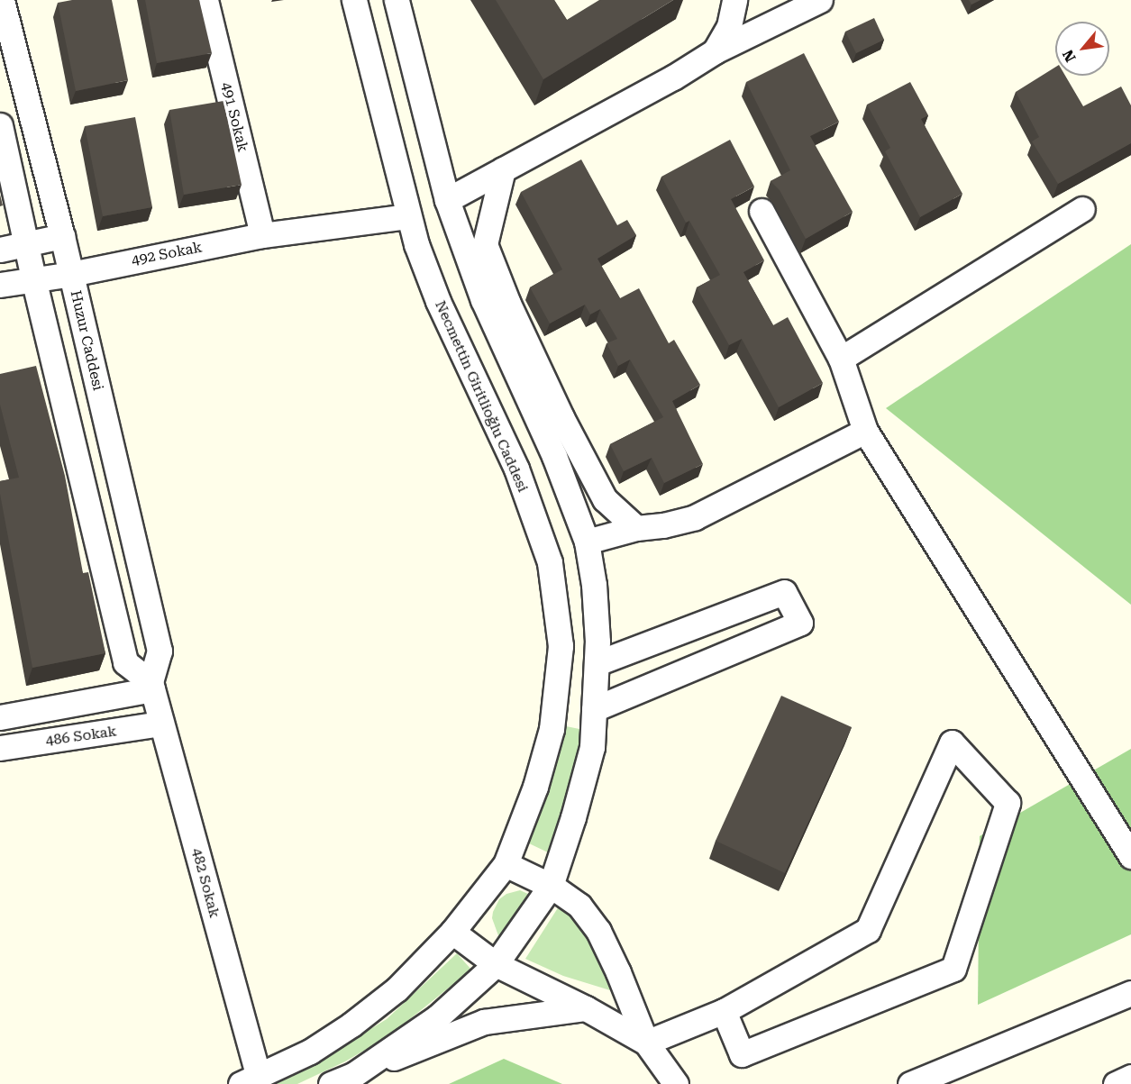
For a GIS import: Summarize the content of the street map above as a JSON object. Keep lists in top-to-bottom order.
{
  "streets": {
    "street": [
      "491 Sokak",
      "492 Sokak",
      "Huzur Caddesi",
      "Necmettin Giritlioğlu Caddesi",
      "486 Sokak",
      "482 Sokak"
    ]
  },
  "crossings": [
    ["491 Sokak", "492 Sokak"],
    ["492 Sokak", "Huzur Caddesi"],
    ["492 Sokak", "Necmettin Giritlioğlu Caddesi"],
    ["Huzur Caddesi", "482 Sokak"],
    ["Necmettin Giritlioğlu Caddesi", "482 Sokak"],
    ["486 Sokak", "482 Sokak"]
  ],
  "north": "bottom left"
}
